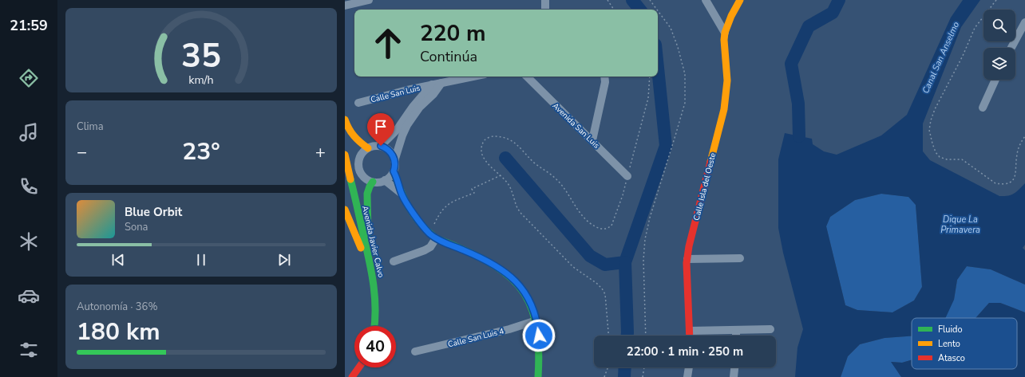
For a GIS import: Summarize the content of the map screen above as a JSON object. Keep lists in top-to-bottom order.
{
  "streets": {
    "street": [
      "Calle San Luis",
      "Avenida San Luis",
      "Calle Isla del Oeste",
      "Avenida Javier Calvo",
      "Calle San Luis 4"
    ]
  },
  "water": ["Canal San Anselmo", "Dique La Primavera"],
  "legend": ["Fluido", "Lento", "Atasco"],
  "page": {
    "tabs": "21:59",
    "turn": ["220 m", "Continúa"],
    "tile": [
      "Clima",
      ["Autonomía · 36%", "180 km"]
    ],
    "heat": ["−", "23°", "+"],
    "song": ["Blue Orbit", "Sona"],
    "limit": "40",
    "trip": "22:00 · 1 min · 250 m",
    "gauge": ["35", "km/h"]
  }
}
